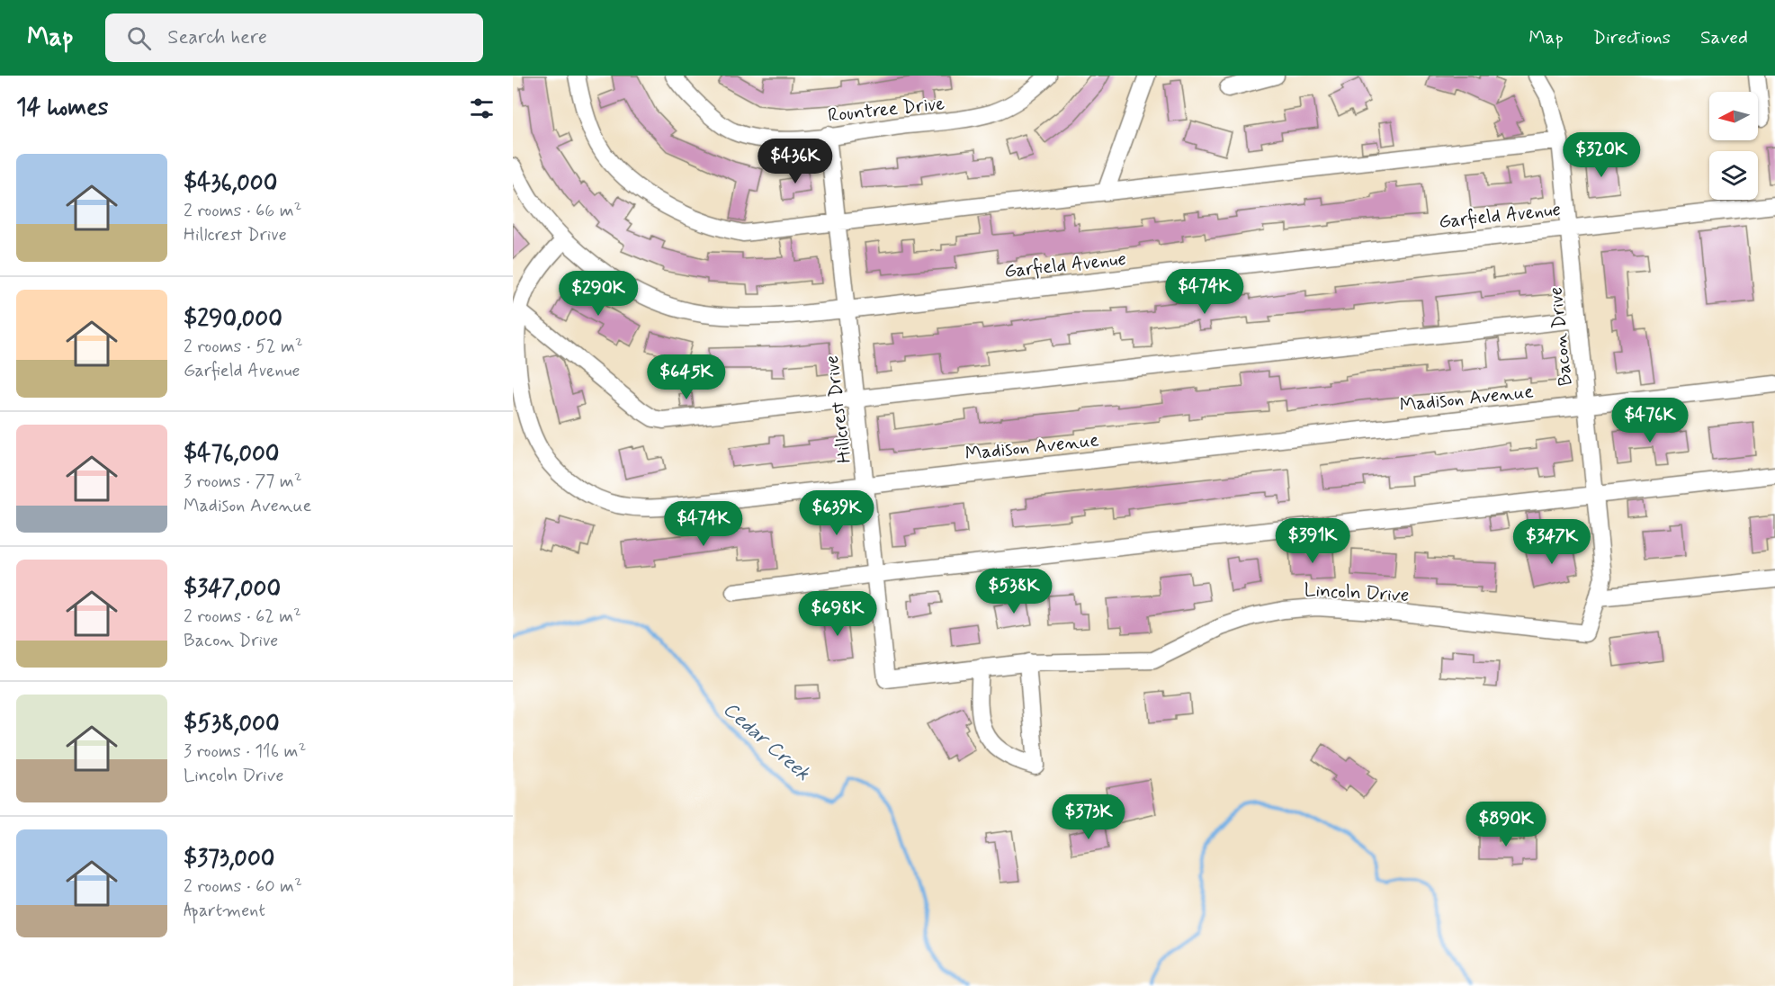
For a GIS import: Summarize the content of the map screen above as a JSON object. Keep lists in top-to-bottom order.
{
  "streets": {
    "street": [
      "Rountree Drive",
      "Garfield Avenue",
      "Bacon Drive",
      "Madison Avenue",
      "Hillcrest Drive",
      "Lincoln Drive"
    ]
  },
  "crossings": [
    ["Rountree Drive", "Hillcrest Drive"],
    ["Garfield Avenue", "Bacon Drive"],
    ["Garfield Avenue", "Madison Avenue"],
    ["Garfield Avenue", "Hillcrest Drive"],
    ["Bacon Drive", "Madison Avenue"],
    ["Bacon Drive", "Lincoln Drive"],
    ["Madison Avenue", "Hillcrest Drive"],
    ["Hillcrest Drive", "Lincoln Drive"]
  ],
  "water": ["Cedar Creek"],
  "north": "left",
  "page": {
    "header": "Map",
    "search": "Search here",
    "nav": ["Map", "Directions", "Saved"],
    "heading": "14 homes",
    "price": [
      "$320K",
      "$436K",
      "$474K",
      "$290K",
      "$645K",
      "$476K",
      "$639K",
      "$474K",
      "$391K",
      "$347K",
      "$538K",
      "$698K",
      "$373K",
      "$890K"
    ],
    "list": [
      {
        "name": "$436,000",
        "note": "2 rooms · 66 m² · Hillcrest Drive"
      },
      {
        "name": "$290,000",
        "note": "2 rooms · 52 m² · Garfield Avenue"
      },
      {
        "name": "$476,000",
        "note": "3 rooms · 77 m² · Madison Avenue"
      },
      {
        "name": "$347,000",
        "note": "2 rooms · 62 m² · Bacon Drive"
      },
      {
        "name": "$538,000",
        "note": "3 rooms · 116 m² · Lincoln Drive"
      },
      {
        "name": "$373,000",
        "note": "2 rooms · 60 m² · Apartment"
      }
    ]
  }
}
